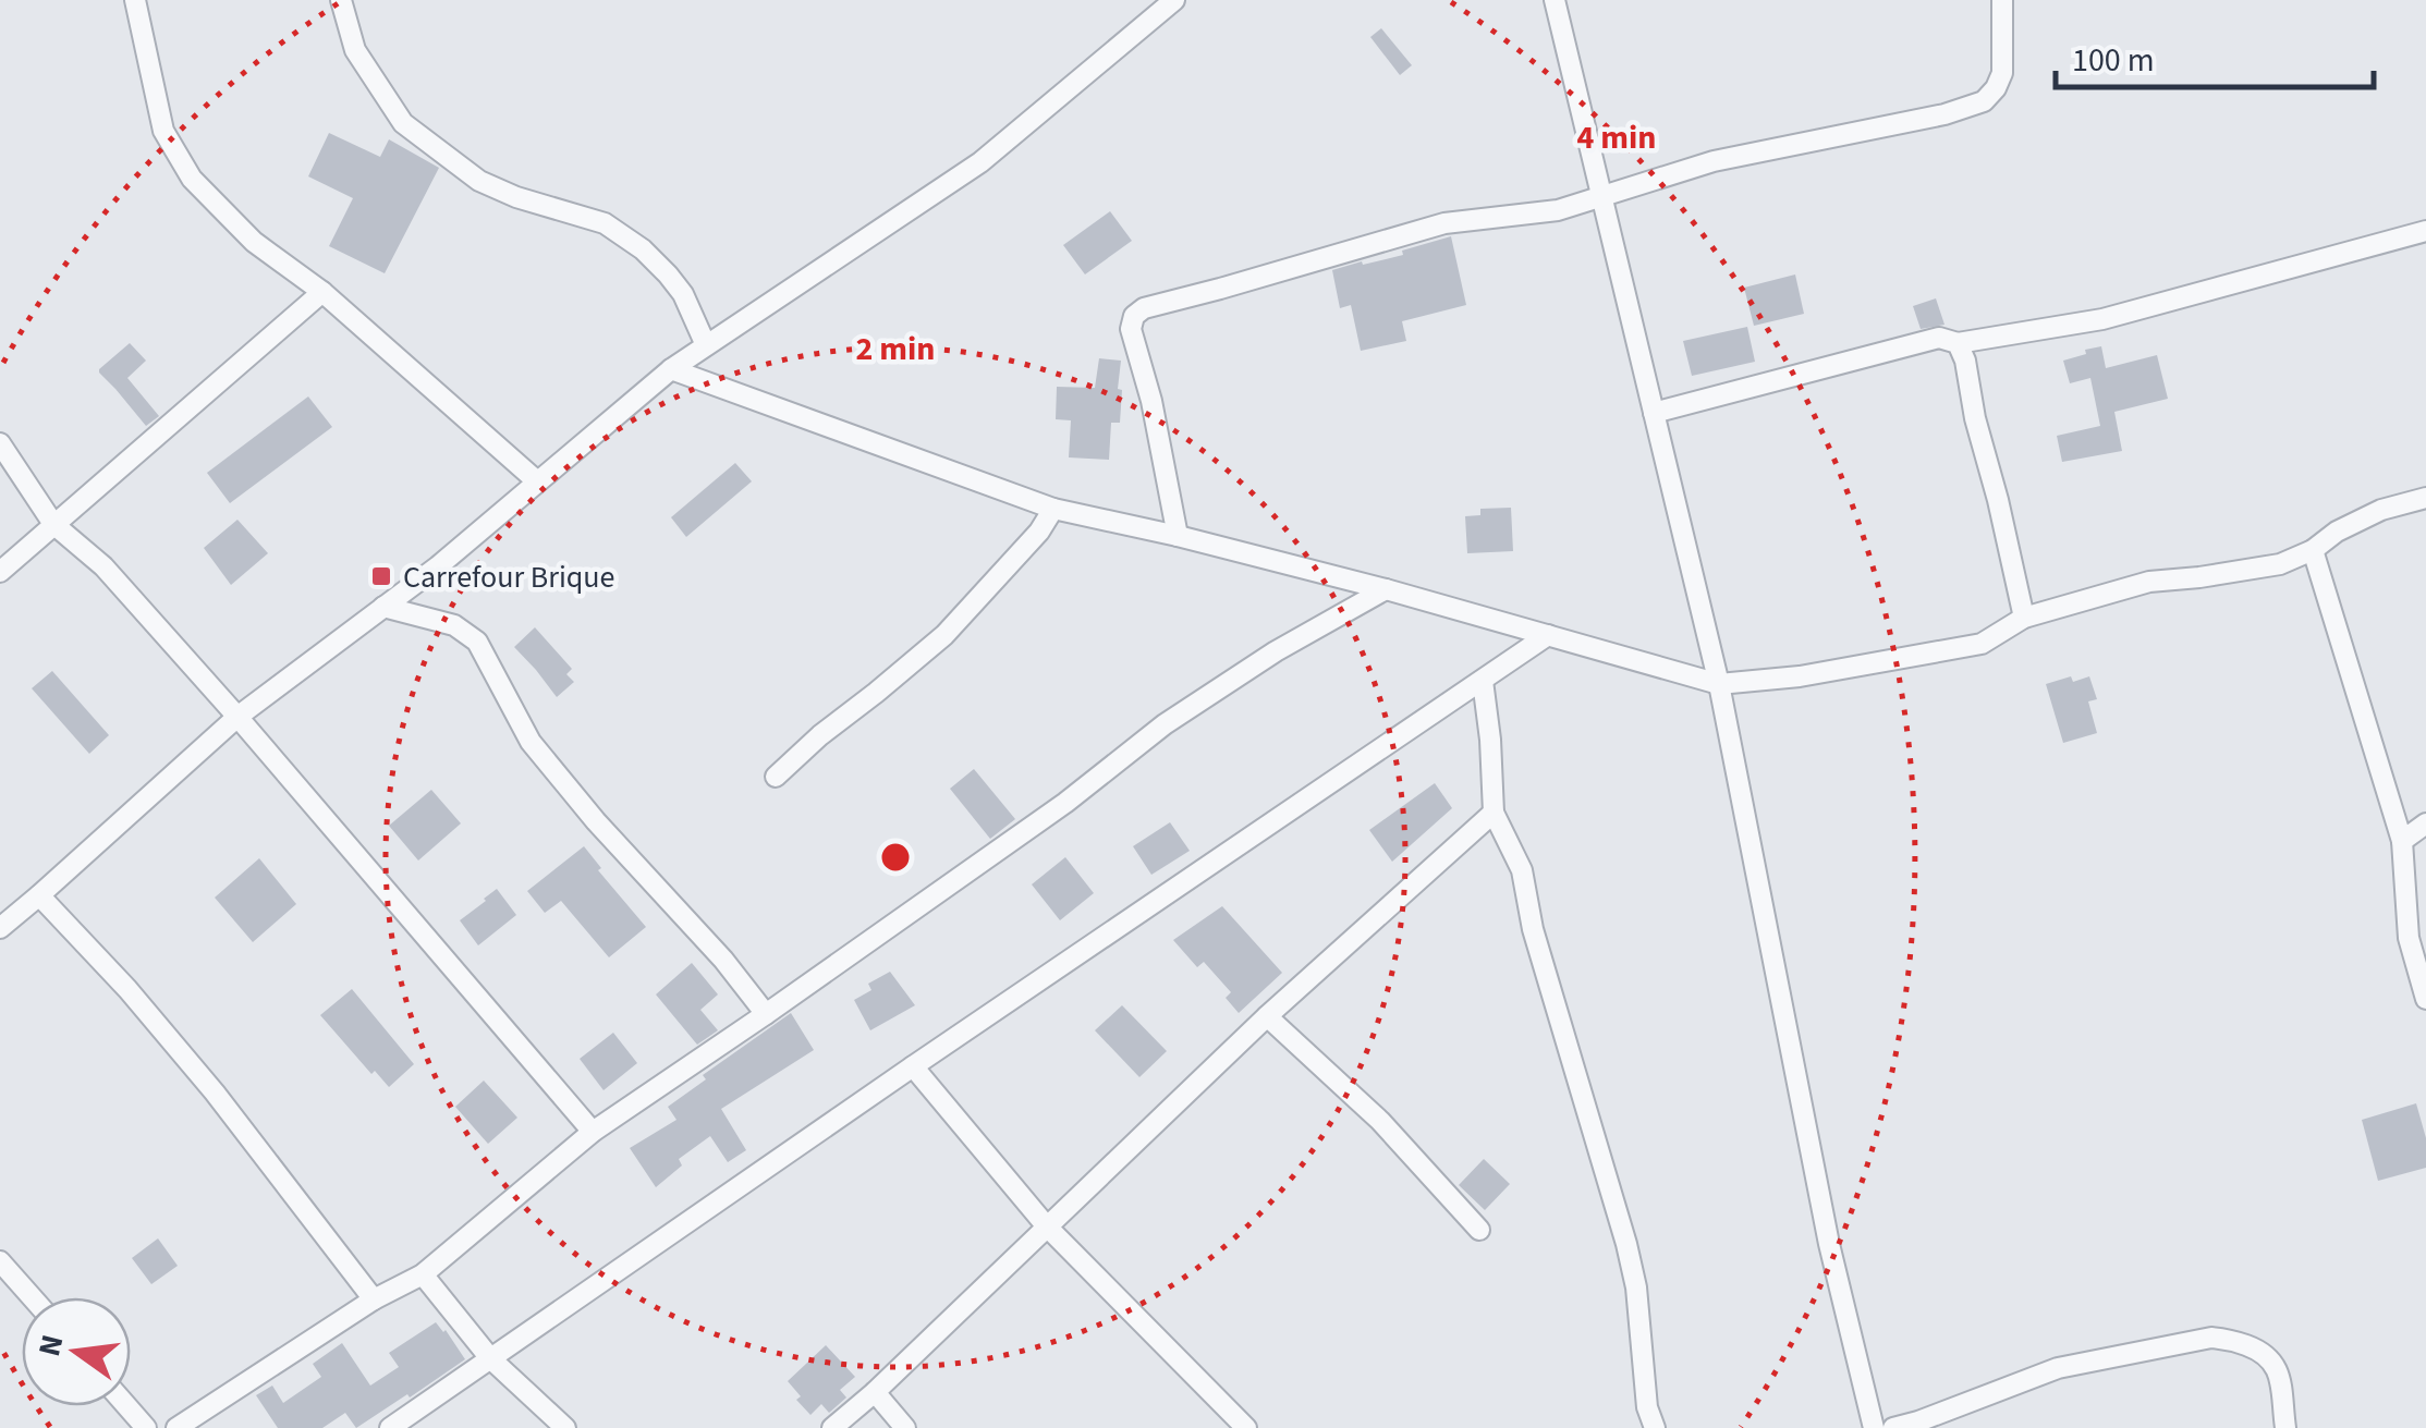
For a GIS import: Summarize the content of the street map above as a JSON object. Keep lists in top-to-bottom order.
{
  "places": {
    "transit": ["Carrefour Brique"]
  },
  "scale_bar": "100 m",
  "north": "left",
  "rings": ["4 min", "2 min"]
}
